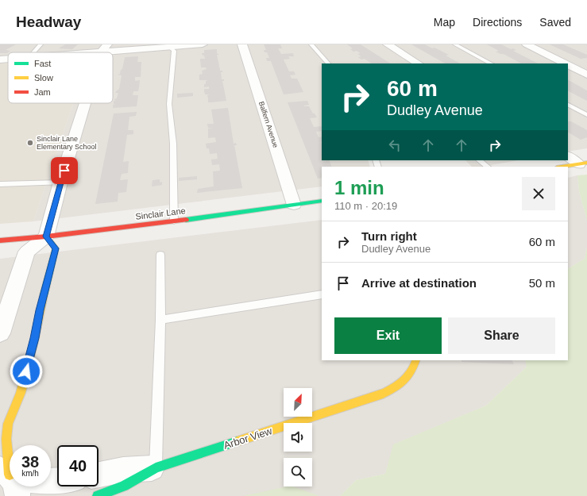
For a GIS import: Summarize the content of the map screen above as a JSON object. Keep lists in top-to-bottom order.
{
  "streets": {
    "street": ["Balfern Avenue", "Sinclair Lane", "Arbor View"]
  },
  "crossings": [
    ["Balfern Avenue", "Sinclair Lane"]
  ],
  "places": ["Sinclair Lane Elementary School"],
  "legend": ["Fast", "Slow", "Jam"],
  "north": "top right",
  "page": {
    "header": "Headway",
    "nav": ["Map", "Directions", "Saved"],
    "turn": ["60 m", "Dudley Avenue"],
    "heading": ["1 min", "110 m · 20:19"],
    "list": [
      {
        "name": "Turn right",
        "note": "Dudley Avenue",
        "value": "60 m"
      },
      {
        "name": "Arrive at destination",
        "value": "50 m"
      }
    ],
    "buttons": ["Exit", "Share"],
    "speed": "38 km/h",
    "limit": "40"
  }
}
